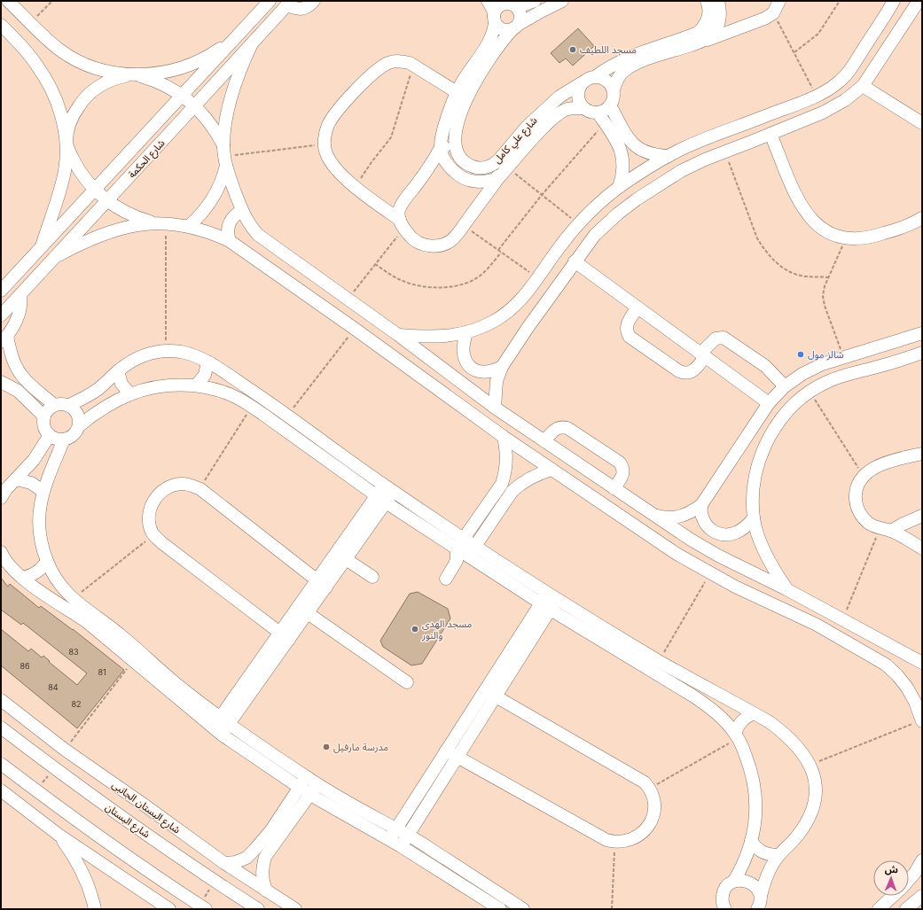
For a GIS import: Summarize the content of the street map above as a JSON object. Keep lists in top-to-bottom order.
{
  "streets": {
    "street": [
      "شارع علي كامل",
      "شارع الحكمة",
      "شارع البستان الجانبى",
      "شارع البستان"
    ]
  },
  "places": [
    "مسجد اللطيف",
    "شالز مول",
    "مسجد الهدى والنور",
    "مدرسة مارفيل"
  ],
  "house_numbers": [
    "83",
    "86",
    "81",
    "84",
    "82"
  ],
  "north": "top"
}
